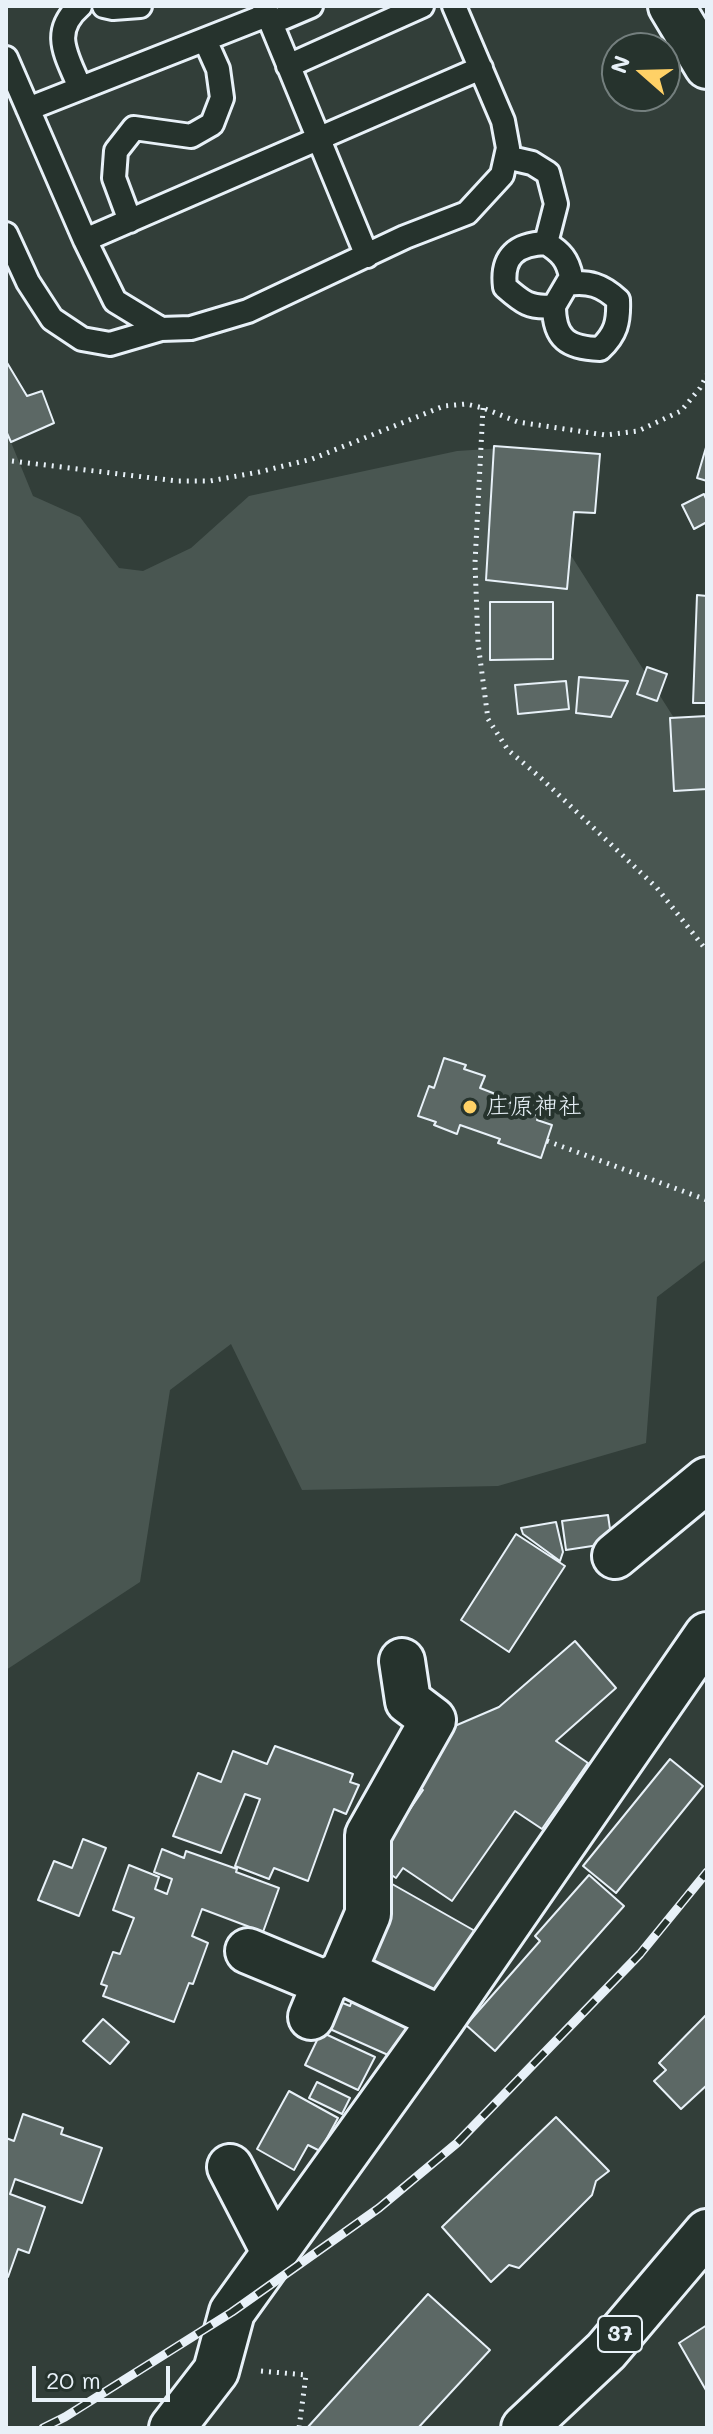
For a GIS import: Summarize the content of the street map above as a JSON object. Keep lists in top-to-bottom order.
{
  "streets": {
    "street": ["37"]
  },
  "places": ["庄原神社"],
  "scale_bar": "20 m",
  "north": "left"
}
